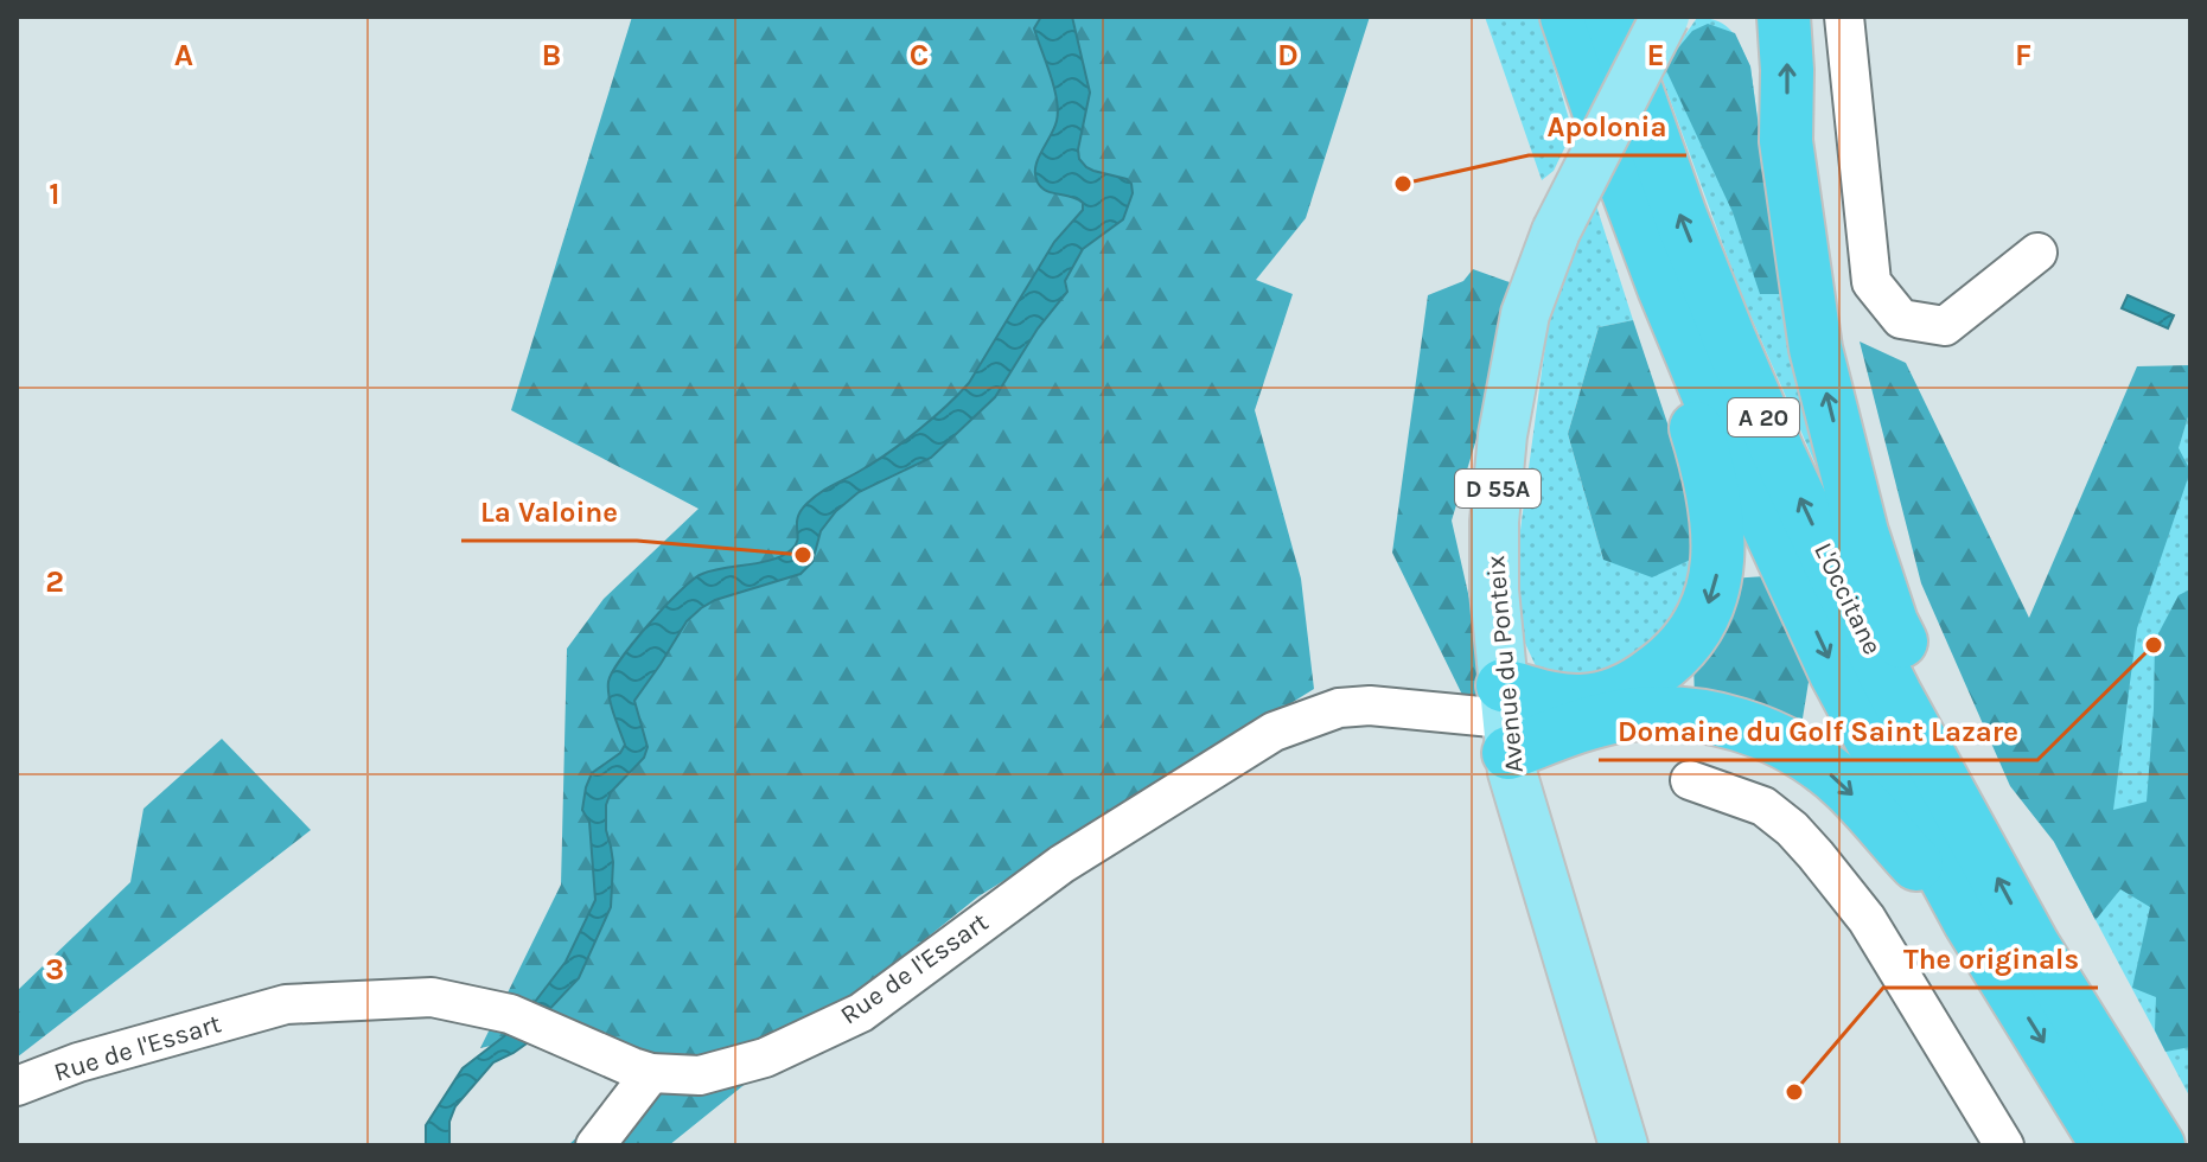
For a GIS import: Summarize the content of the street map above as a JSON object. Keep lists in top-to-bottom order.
{
  "streets": {
    "highway": ["A 20", "L'Occitane"],
    "main road": ["D 55A", "Avenue du Ponteix"],
    "street": ["Rue de l'Essart"]
  },
  "crossings": [
    ["Avenue du Ponteix", "Rue de l'Essart"]
  ],
  "places": [
    "Apolonia",
    "La Valoine",
    "Domaine du Golf Saint Lazare",
    "The originals"
  ],
  "grid": {
    "columns": [
      "A",
      "B",
      "C",
      "D",
      "E",
      "F"
    ],
    "rows": ["1", "2", "3"]
  }
}
